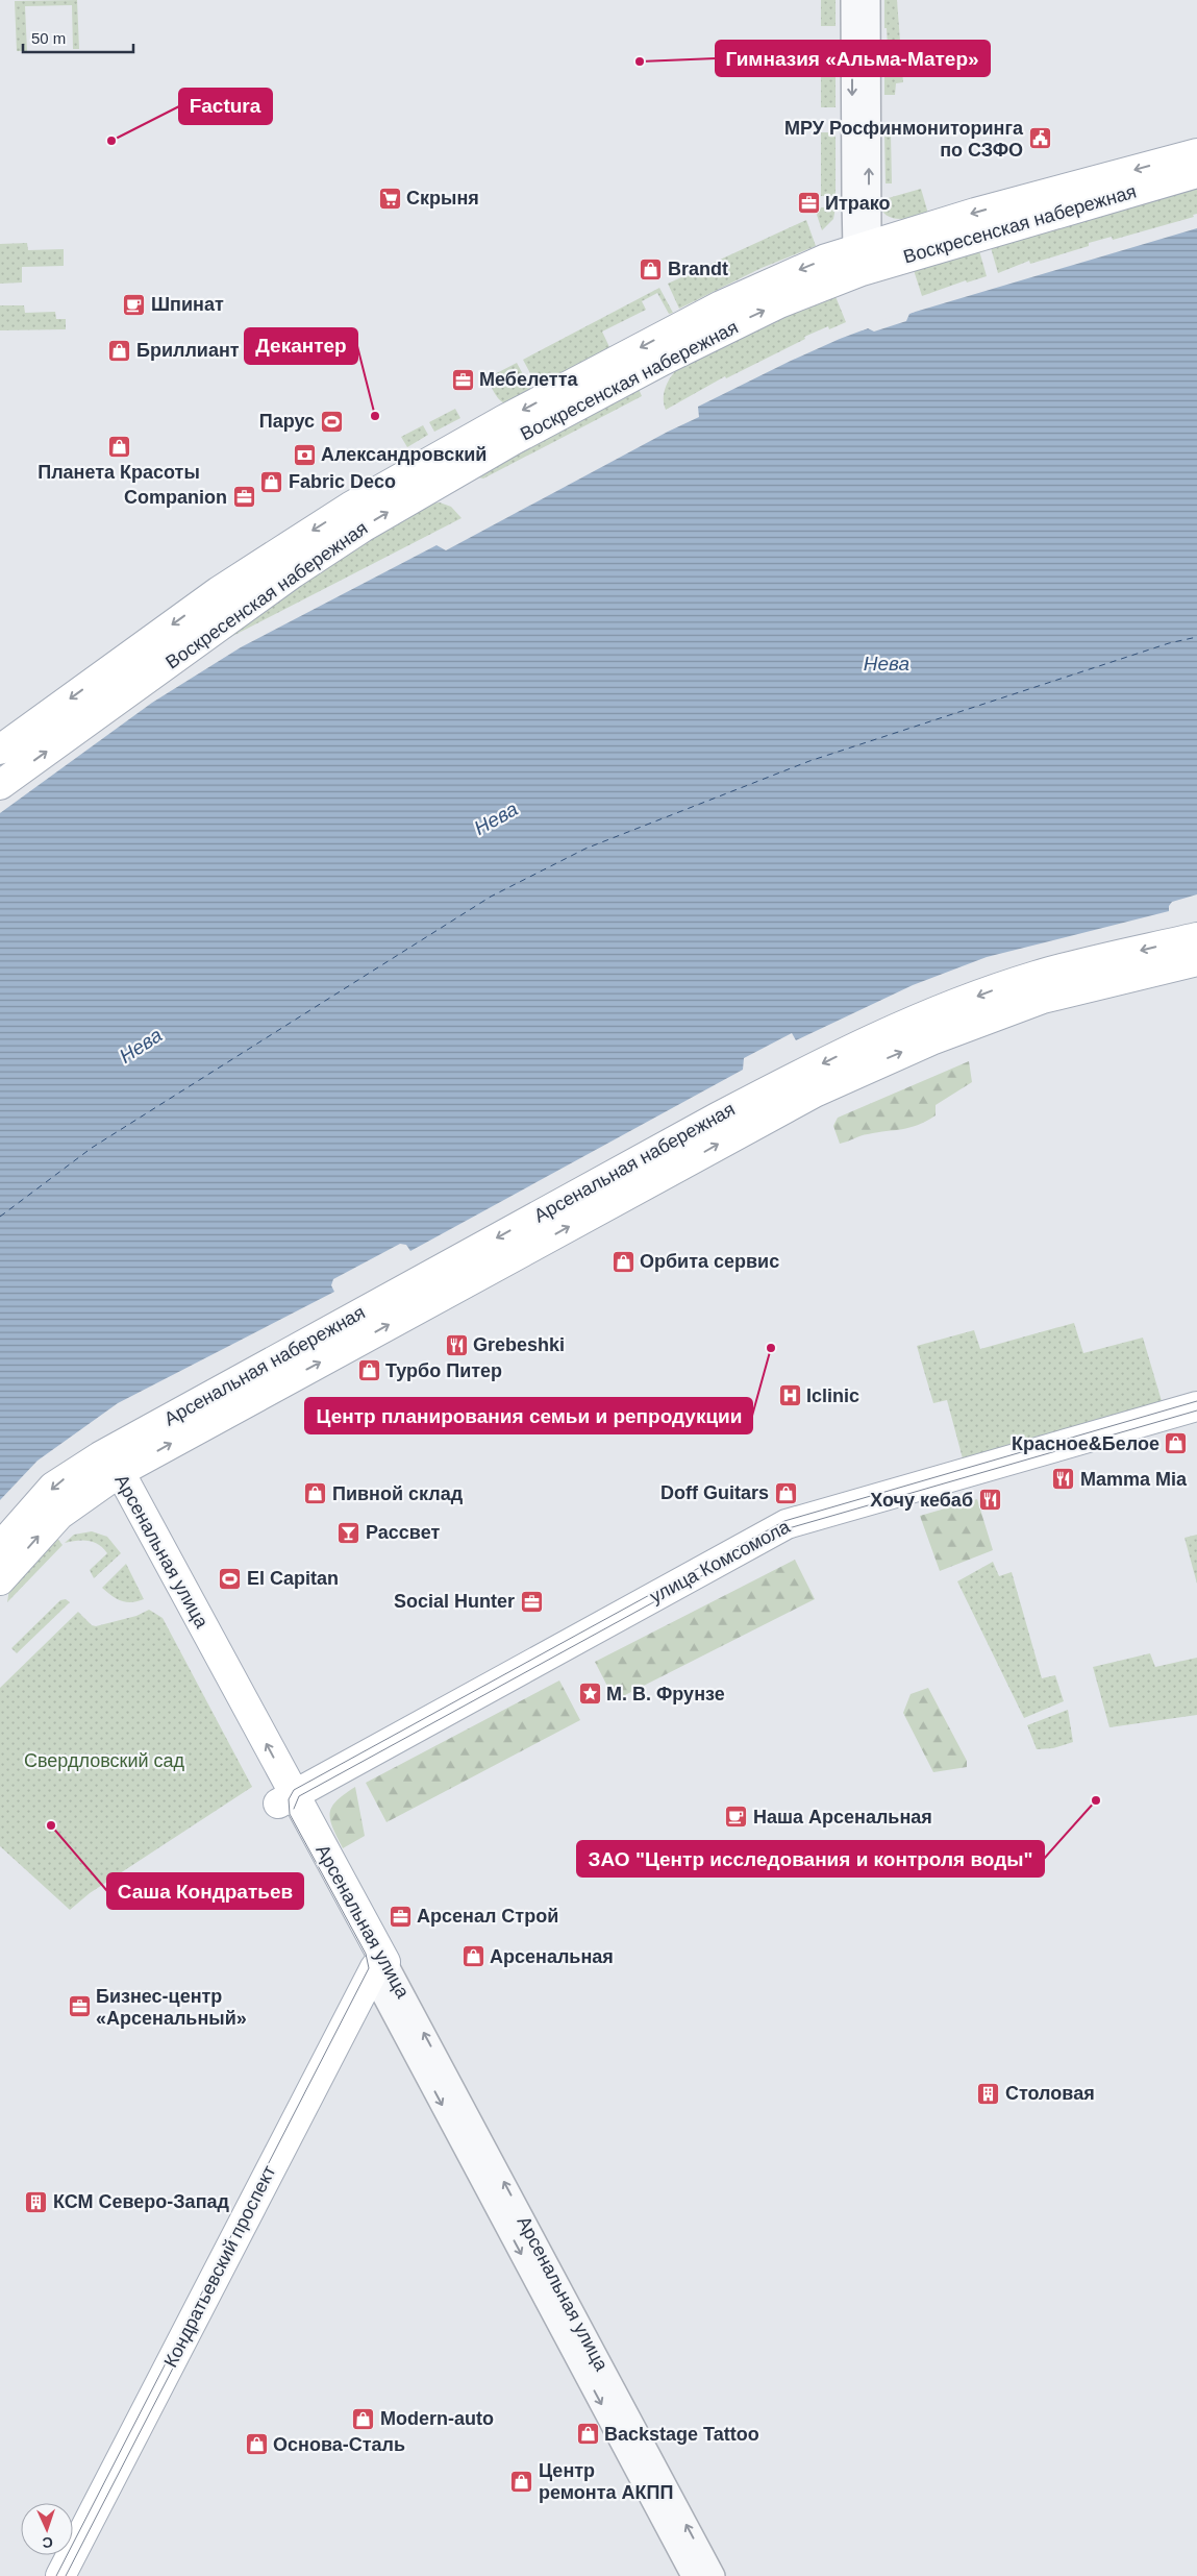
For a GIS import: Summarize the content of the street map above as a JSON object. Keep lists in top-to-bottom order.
{
  "streets": {
    "main road": [
      "Воскресенская набережная",
      "Арсенальная набережная",
      "Арсенальная улица",
      "улица Комсомола",
      "Кондратьевский проспект"
    ]
  },
  "crossings": [
    ["Арсенальная набережная", "Арсенальная улица"],
    ["Арсенальная улица", "улица Комсомола"],
    ["Арсенальная улица", "Кондратьевский проспект"]
  ],
  "water": ["Нева"],
  "parks": ["Свердловский сад"],
  "places": {
    "other": [
      "Гимназия «Альма-Матер»",
      "Factura",
      "Декантер",
      "Центр планирования семьи и репродукции",
      "ЗАО \"Центр исследования и контроля воды\"",
      "Саша Кондратьев"
    ],
    "public building": ["МРУ Росфинмониторинга по СЗФО"],
    "supermarket": ["Скрыня"],
    "office": [
      "Итрако",
      "Мебелетта",
      "Companion",
      "Social Hunter",
      "Арсенал Строй",
      "Бизнес-центр «Арсенальный»"
    ],
    "shop": [
      "Brandt",
      "Бриллиант",
      "Планета Красоты",
      "Fabric Deco",
      "Орбита сервис",
      "Турбо Питер",
      "Красное&Белое",
      "Doff Guitars",
      "Пивной склад",
      "Арсенальная",
      "Modern-auto",
      "Backstage Tattoo",
      "Основа-Сталь",
      "Центр ремонта АКПП"
    ],
    "cafe": ["Шпинат", "Наша Арсенальная"],
    "sports": ["Парус", "El Capitan"],
    "bank": ["Александровский"],
    "restaurant": ["Grebeshki", "Mamma Mia", "Хочу кебаб"],
    "hospital": ["Iclinic"],
    "bar": ["Рассвет"],
    "place": ["М. B. Фрунзе"],
    "building": ["Столовая", "КСМ Северо-Запад"]
  },
  "scale_bar": "50 m",
  "north": "bottom"
}
